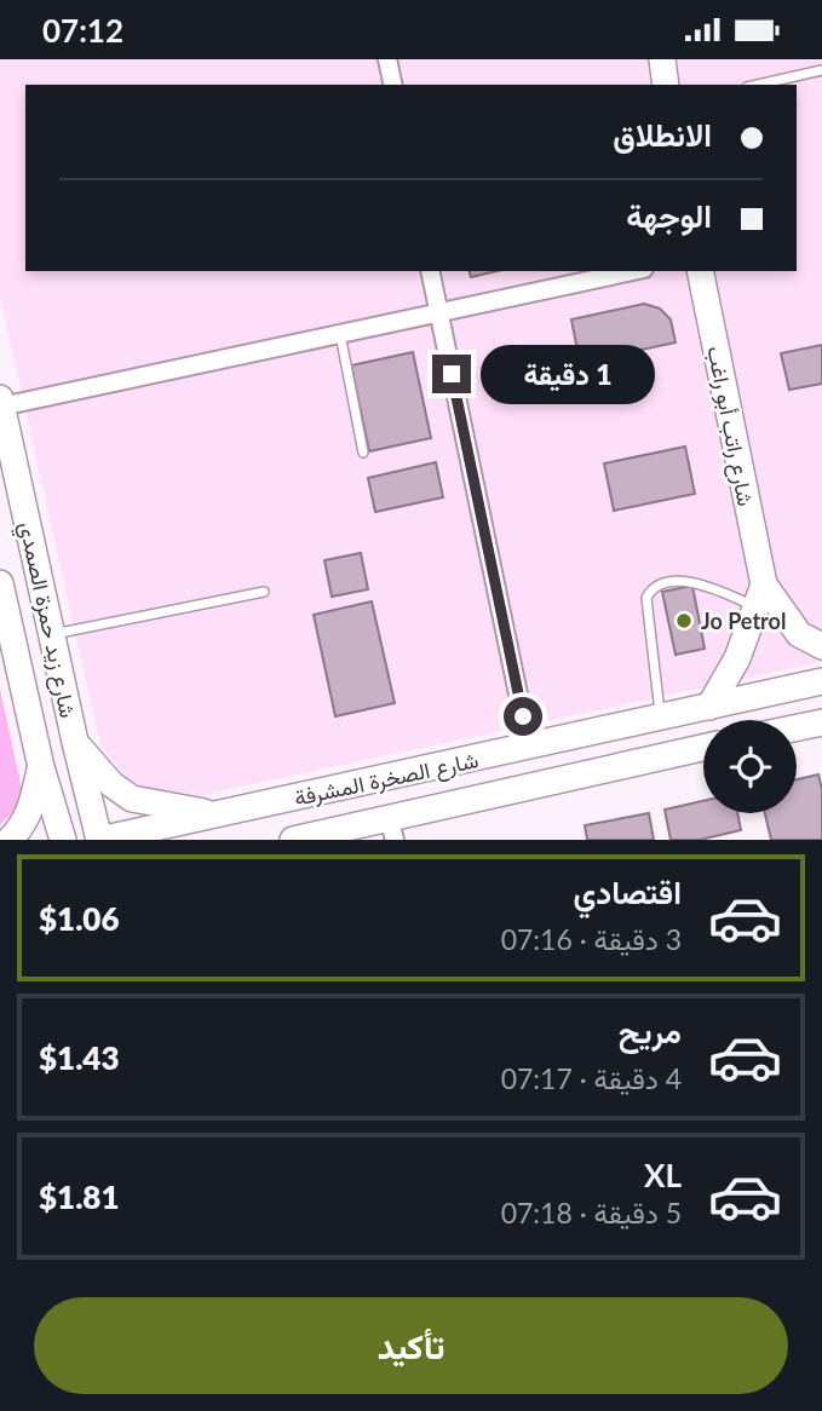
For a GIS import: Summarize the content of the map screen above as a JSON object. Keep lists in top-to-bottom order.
{
  "streets": {
    "main road": ["شارع راتب أبو راغب", "شارع زيد حمزة الصمدي", "شارع الصخرة المشرفة"]
  },
  "crossings": [
    ["شارع زيد حمزة الصمدي", "شارع الصخرة المشرفة"]
  ],
  "places": ["Jo Petrol"],
  "page": {
    "status": "07:12",
    "banner": ["الانطلاق", "الوجهة"],
    "bubble": "1 دقيقة",
    "list": [
      {
        "name": "اقتصادي",
        "note": "3 دقيقة · 07:16",
        "value": "$1.06"
      },
      {
        "name": "مريح",
        "note": "4 دقيقة · 07:17",
        "value": "$1.43"
      },
      {
        "name": "XL",
        "note": "5 دقيقة · 07:18",
        "value": "$1.81"
      }
    ],
    "buttons": "تأكيد"
  }
}
